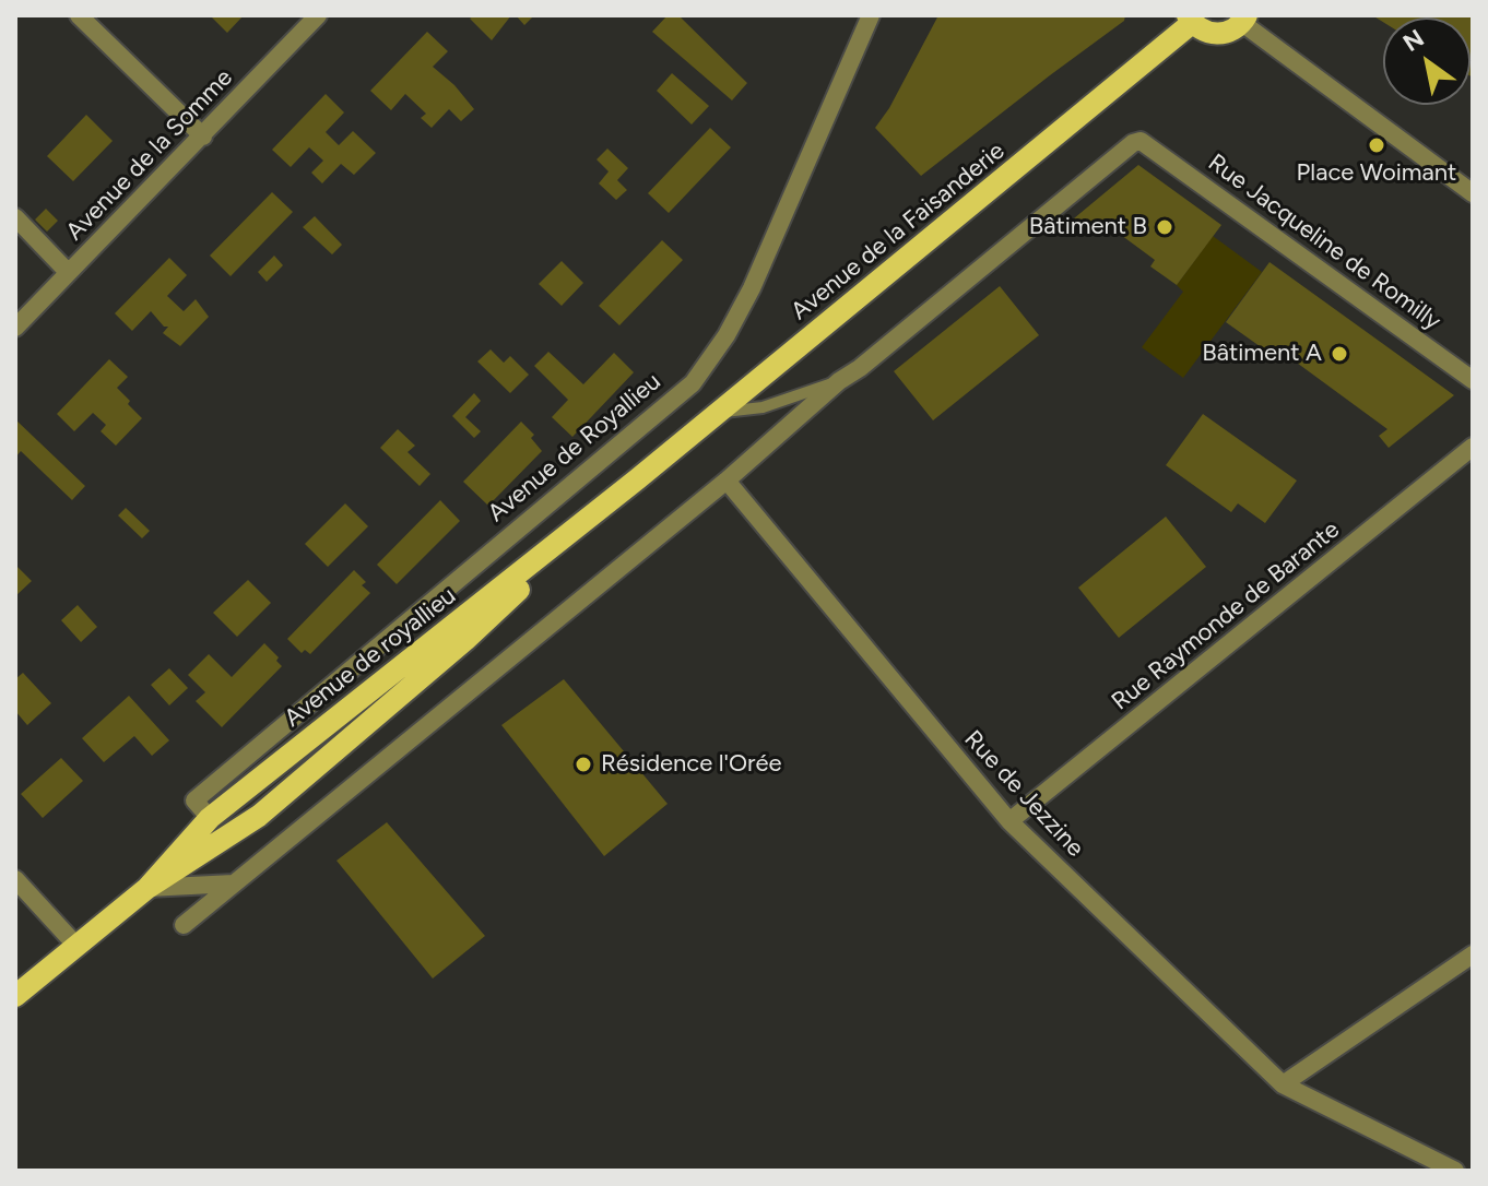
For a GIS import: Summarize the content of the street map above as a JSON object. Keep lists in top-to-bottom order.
{
  "streets": {
    "main road": ["Avenue de la Faisanderie", "Avenue de Royallieu", "Avenue de royallieu"],
    "street": [
      "Avenue de la Somme",
      "Rue Jacqueline de Romilly",
      "Rue Raymonde de Barante",
      "Rue de Jezzine"
    ]
  },
  "crossings": [
    ["Avenue de la Faisanderie", "Avenue de Royallieu"],
    ["Avenue de la Faisanderie", "Avenue de royallieu"],
    ["Avenue de Royallieu", "Avenue de royallieu"],
    ["Rue Raymonde de Barante", "Rue de Jezzine"]
  ],
  "places": [
    "Place Woimant",
    "Bâtiment B",
    "Bâtiment A",
    "Résidence l'Orée"
  ],
  "north": "top left"
}
